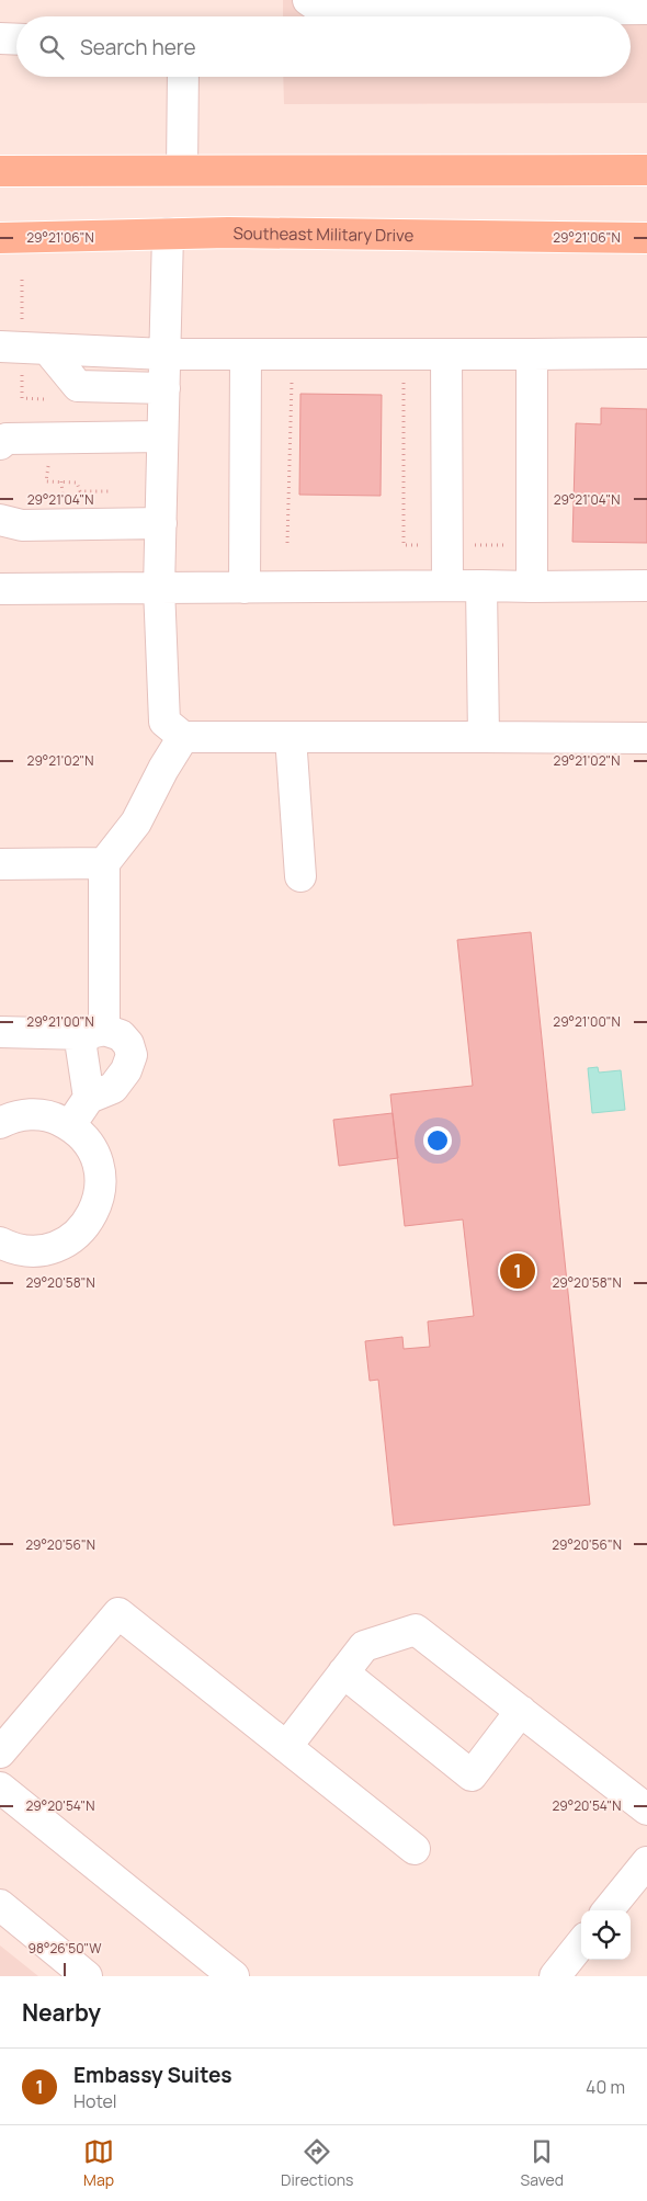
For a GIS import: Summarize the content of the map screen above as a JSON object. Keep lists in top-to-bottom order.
{
  "streets": {
    "main road": ["Southeast Military Drive"]
  },
  "page": {
    "search": "Search here",
    "pins": "1",
    "heading": "Nearby",
    "list": [
      {
        "mark": "1",
        "name": "Embassy Suites",
        "note": "Hotel",
        "value": "40 m"
      }
    ],
    "nav": ["Map", "Directions", "Saved"]
  },
  "coordinates": [
    "29°21'06\"N",
    "29°21'04\"N",
    "29°21'02\"N",
    "29°21'00\"N",
    "29°20'58\"N",
    "29°20'56\"N",
    "29°20'54\"N",
    "98°26'50\"W"
  ]
}
